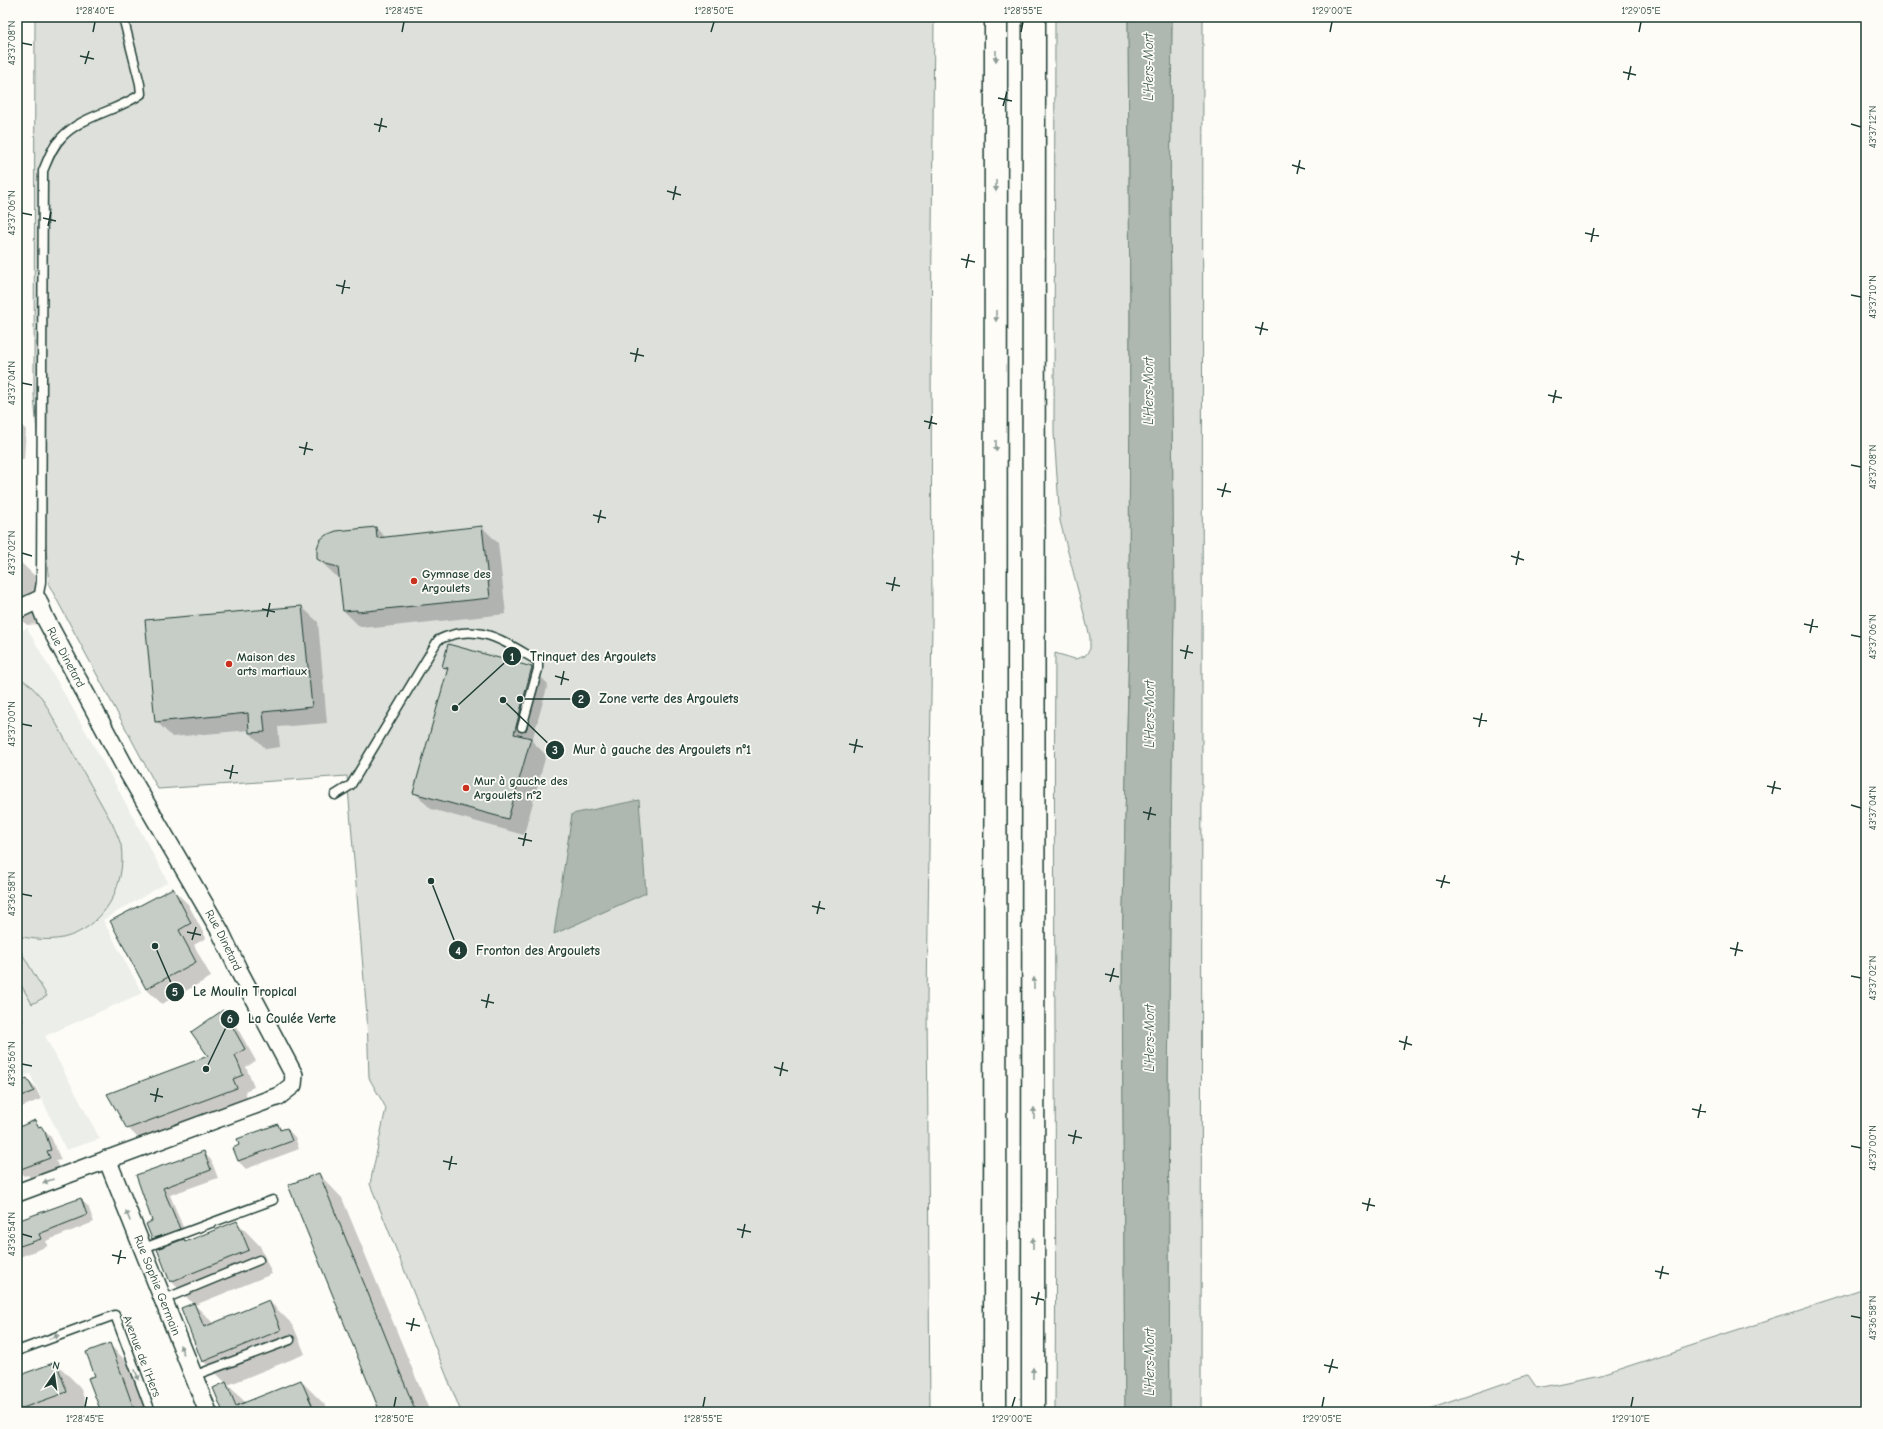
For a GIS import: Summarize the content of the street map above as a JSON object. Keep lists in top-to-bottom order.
{
  "streets": {
    "street": ["Rue Dinetard", "Rue Sophie Germain"],
    "lane": ["Avenue de l'Hers"]
  },
  "crossings": [
    ["Rue Dinetard", "Rue Sophie Germain"]
  ],
  "one_way": ["Rue Sophie Germain"],
  "water": ["L'Hers-Mort"],
  "places": [
    "Gymnase des Argoulets",
    "Maison des arts martiaux",
    "Zone verte des Argoulets",
    "Mur à gauche des Argoulets n°1",
    "Trinquet des Argoulets",
    "Mur à gauche des Argoulets n°2",
    "Fronton des Argoulets",
    "Le Moulin Tropical",
    "La Coulée Verte"
  ],
  "north": "top",
  "coordinates": [
    "1°28'40\"E",
    "1°28'45\"E",
    "1°28'50\"E",
    "1°28'55\"E",
    "1°29'00\"E",
    "1°29'05\"E",
    "43°37'08\"N",
    "43°37'12\"N",
    "43°37'06\"N",
    "43°37'10\"N",
    "43°37'04\"N",
    "43°37'02\"N",
    "43°37'00\"N",
    "43°36'58\"N",
    "43°36'56\"N",
    "43°36'54\"N",
    "1°29'10\"E"
  ]
}
